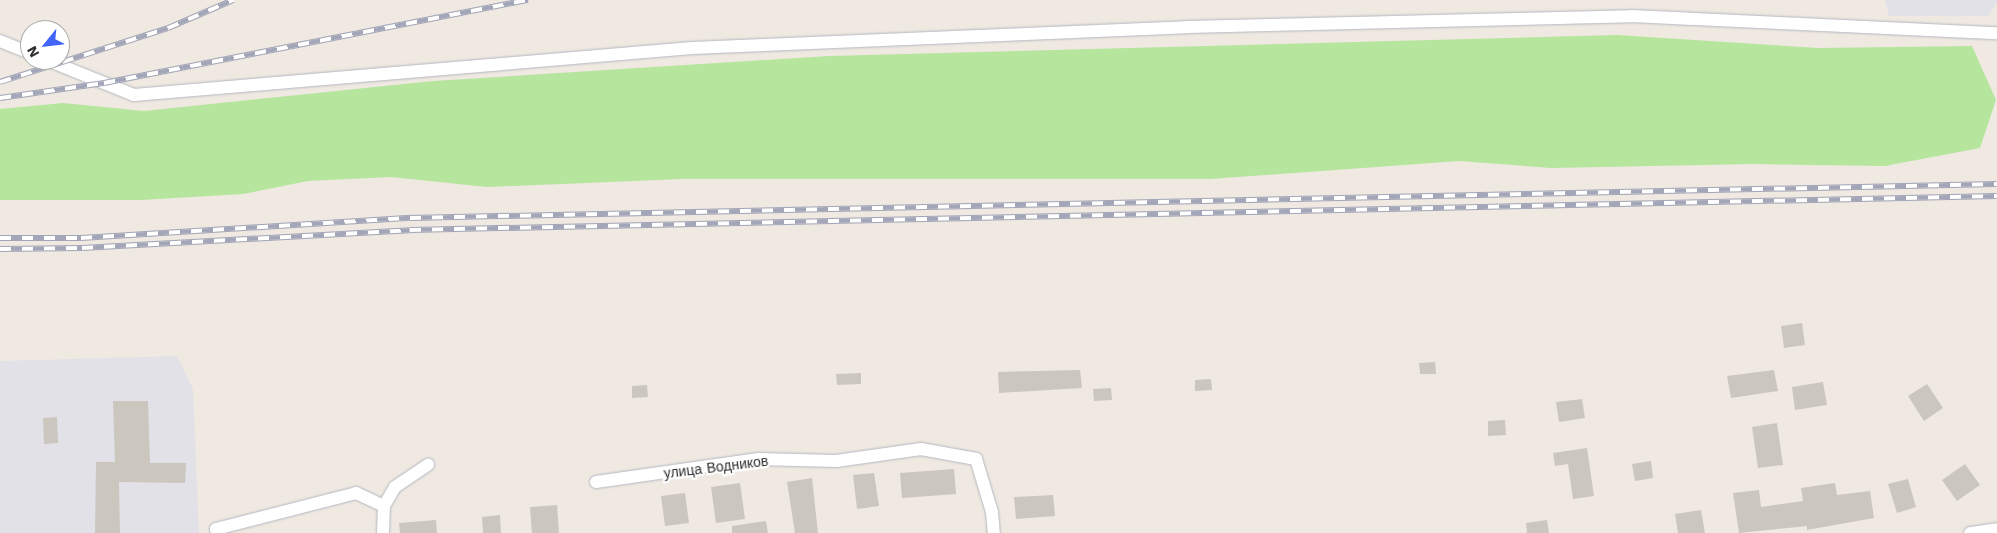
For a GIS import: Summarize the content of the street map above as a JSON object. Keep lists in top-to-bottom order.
{
  "streets": {
    "street": ["улица Водников"]
  },
  "north": "bottom left"
}
